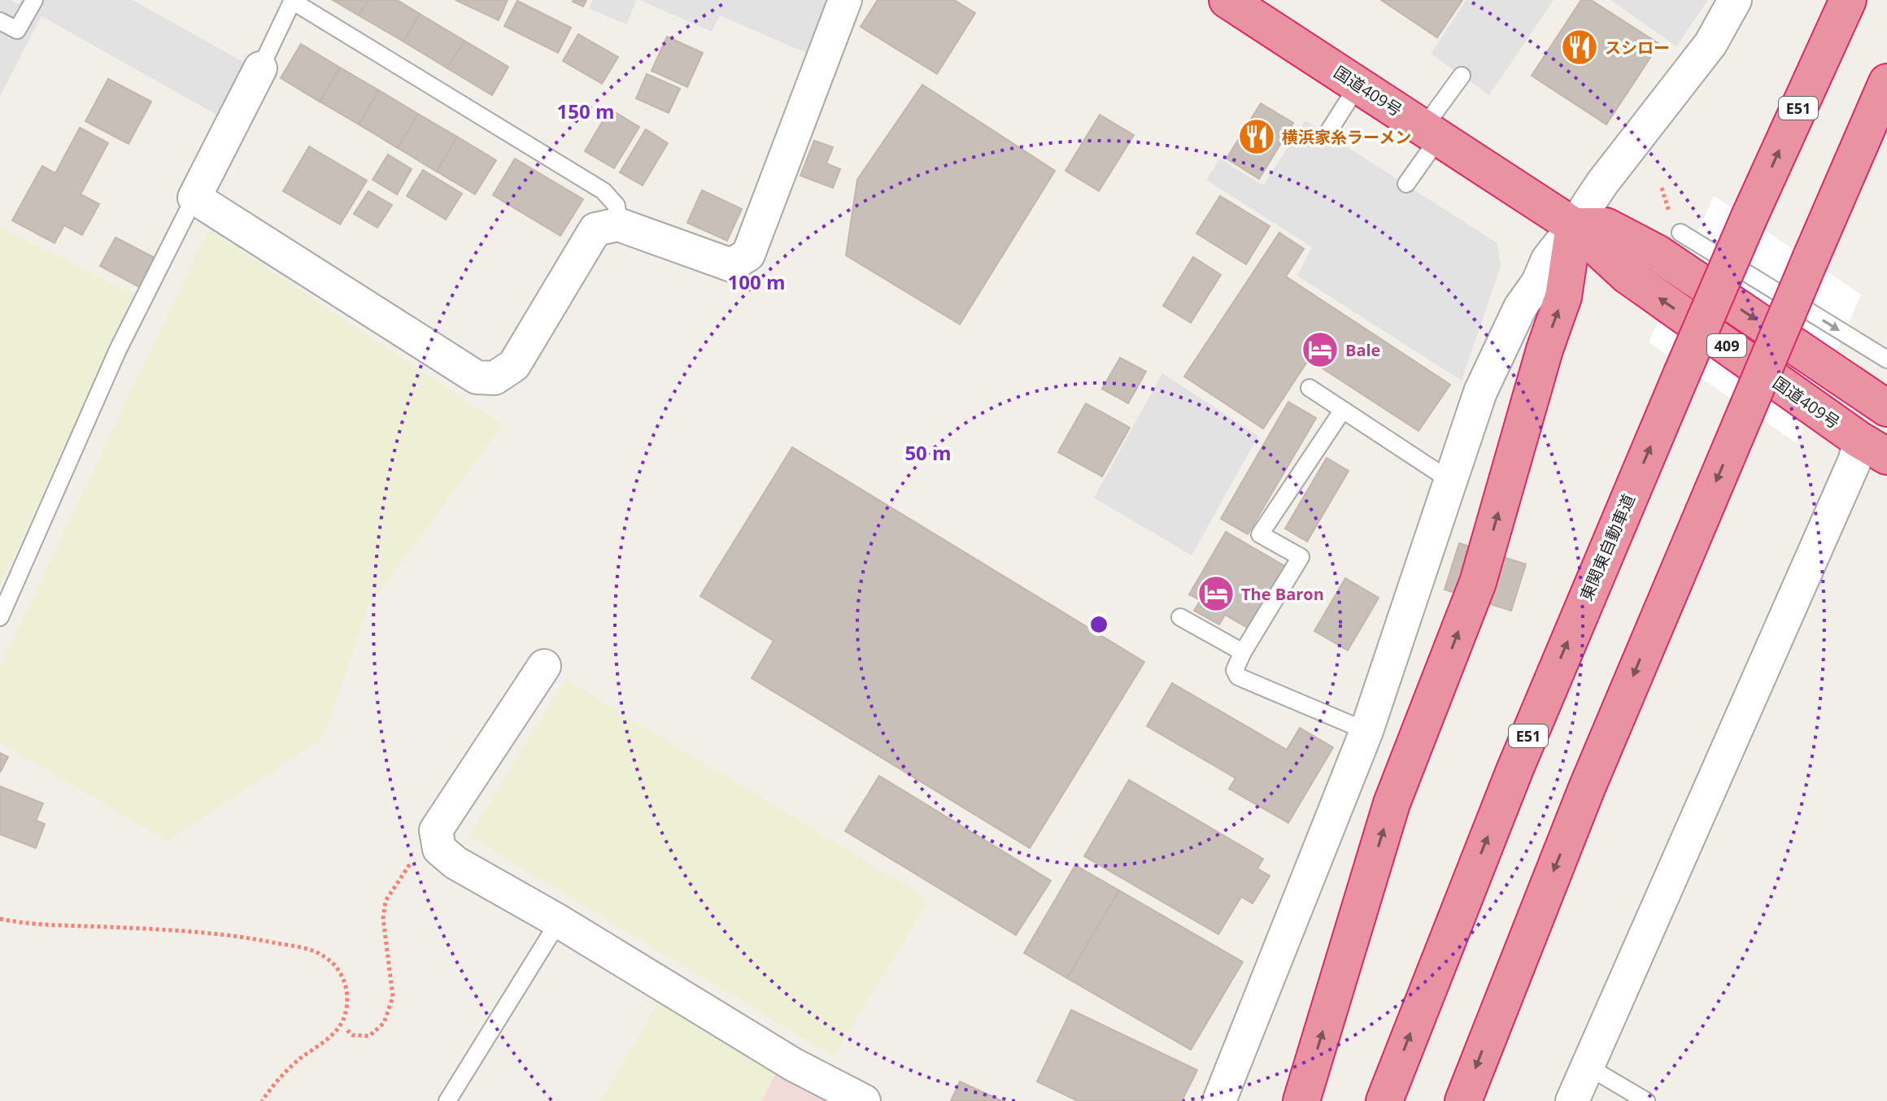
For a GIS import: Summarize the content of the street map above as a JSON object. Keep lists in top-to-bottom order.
{
  "streets": {
    "highway": [
      "国道409号",
      "E51",
      "409",
      "東関東自動車道"
    ]
  },
  "crossings": [
    ["国道409号", "409"]
  ],
  "places": {
    "restaurant": ["スシロー", "横浜家糸ラーメン"],
    "hotel": ["Bale", "The Baron"]
  },
  "rings": ["150 m", "100 m", "50 m"]
}
